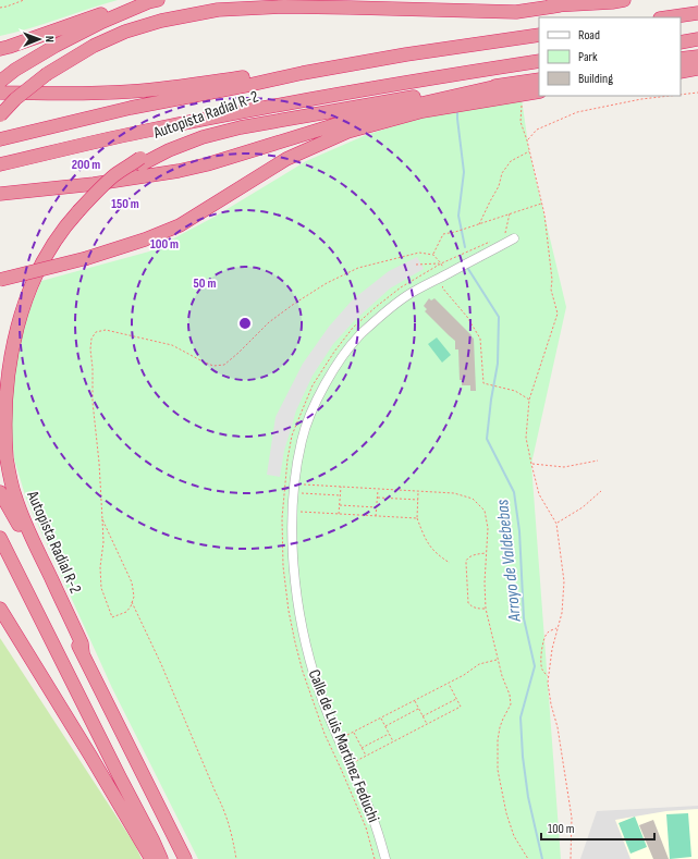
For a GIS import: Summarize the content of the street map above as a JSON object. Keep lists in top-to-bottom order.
{
  "streets": {
    "highway": ["Autopista Radial R-2"],
    "street": ["Calle de Luis Martínez Feduchi"]
  },
  "water": ["Arroyo de Valdebebas"],
  "legend": ["Road", "Park", "Building"],
  "scale_bar": "100 m",
  "north": "right",
  "rings": [
    "200 m",
    "150 m",
    "100 m",
    "50 m"
  ]
}
